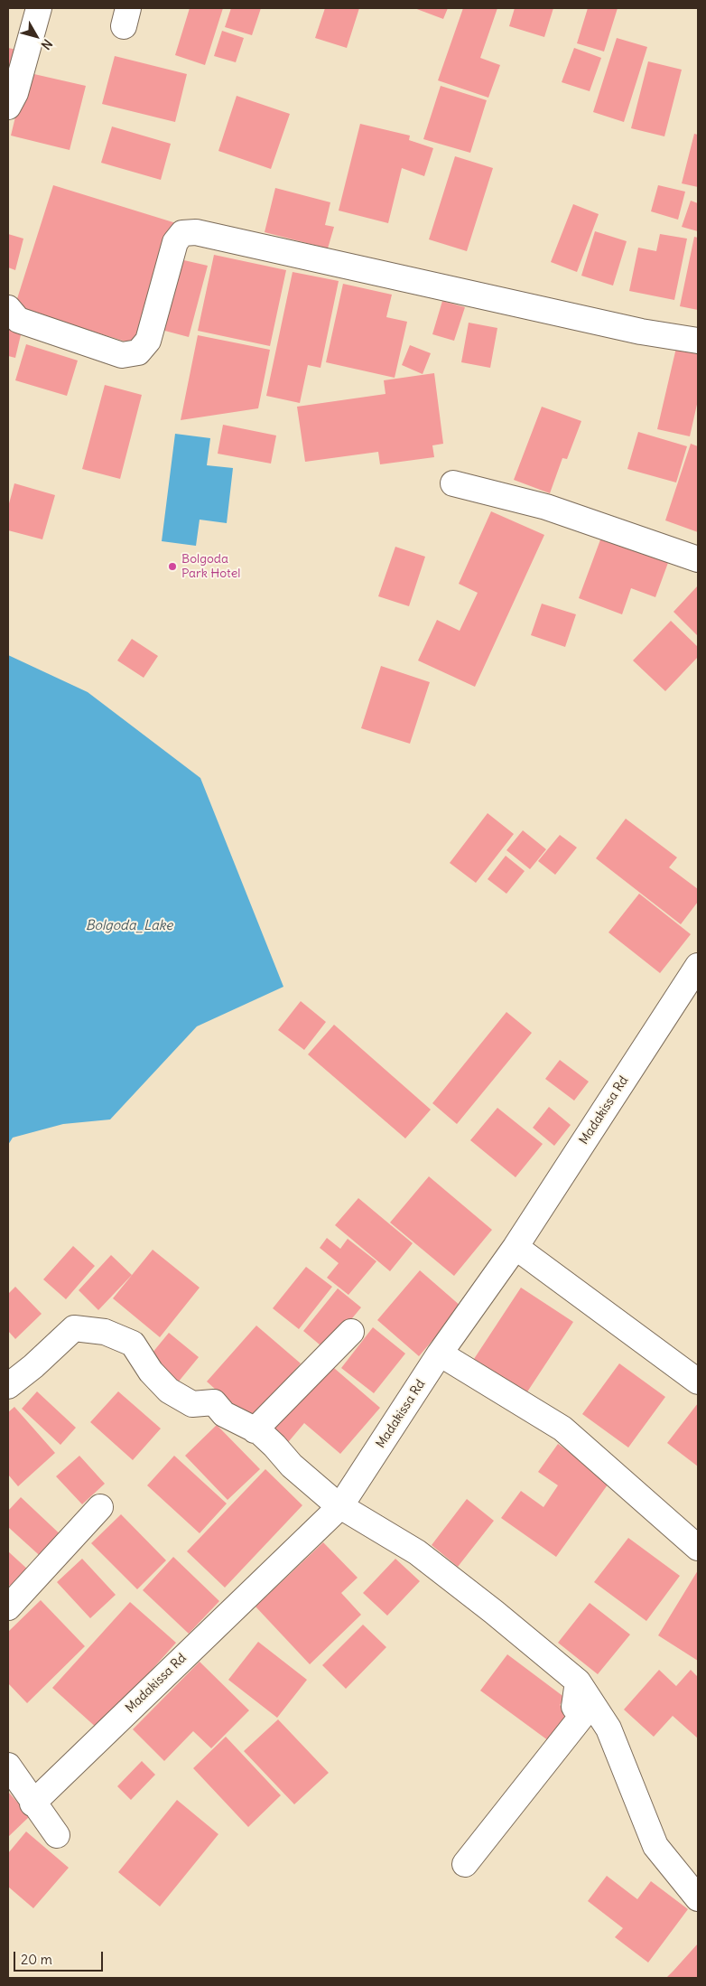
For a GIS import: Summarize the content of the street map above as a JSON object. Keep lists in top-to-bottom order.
{
  "streets": {
    "street": ["Madakissa Rd"]
  },
  "water": ["Bolgoda_Lake"],
  "places": ["Bolgoda Park Hotel"],
  "scale_bar": "20 m",
  "north": "bottom right"
}
